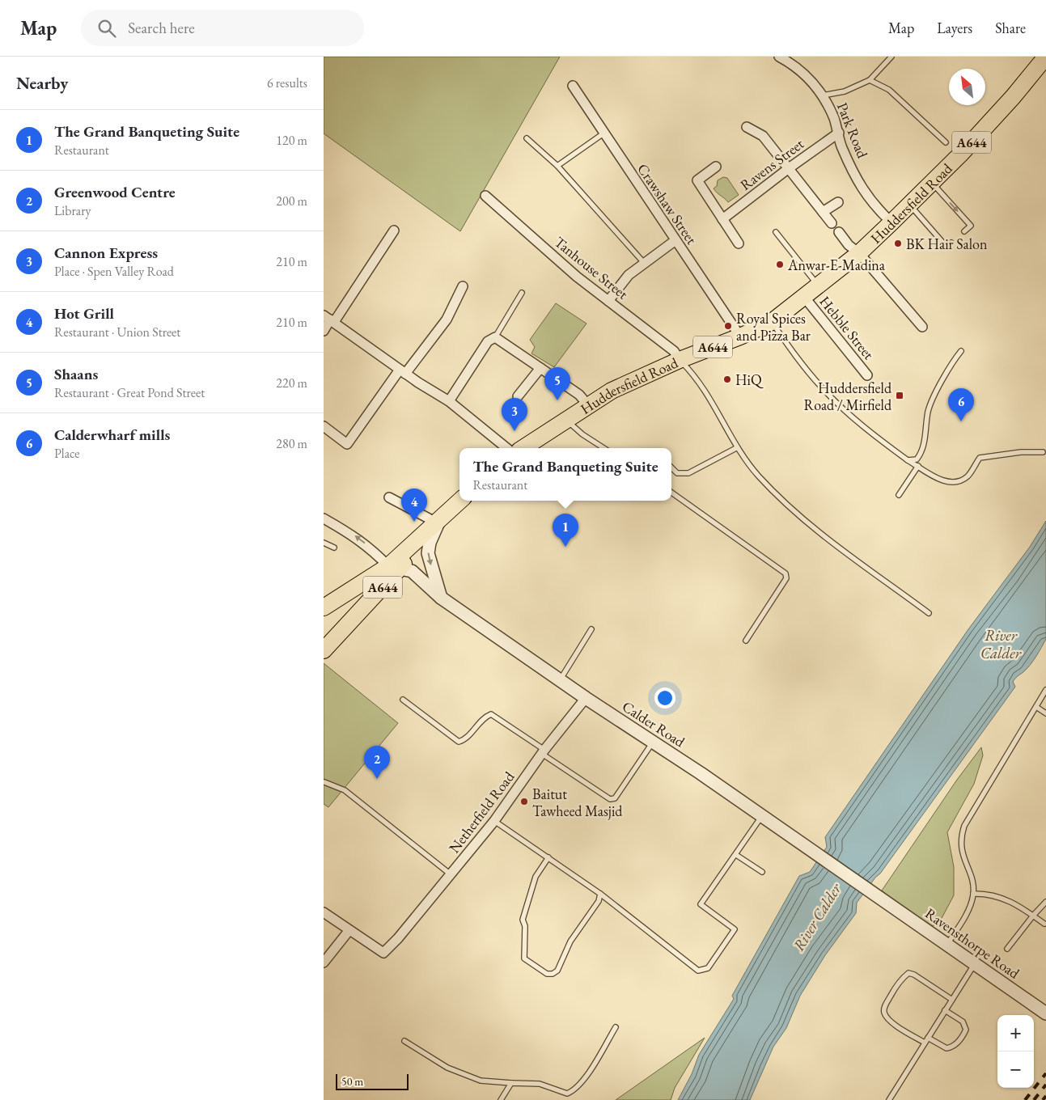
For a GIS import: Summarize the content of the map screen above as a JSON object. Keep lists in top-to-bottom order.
{
  "streets": {
    "highway": ["A644", "Huddersfield Road"],
    "street": [
      "Park Road",
      "Ravens Street",
      "Crawshaw Street",
      "Tanhouse Street",
      "Hebble Street",
      "Calder Road",
      "Netherfield Road",
      "Ravensthorpe Road"
    ]
  },
  "crossings": [
    ["Park Road", "Ravens Street"],
    ["Park Road", "Huddersfield Road"],
    ["A644", "Calder Road"],
    ["Huddersfield Road", "Crawshaw Street"],
    ["Huddersfield Road", "Tanhouse Street"],
    ["Huddersfield Road", "Hebble Street"],
    ["Calder Road", "Netherfield Road"],
    ["Calder Road", "Ravensthorpe Road"]
  ],
  "water": ["River Calder"],
  "places": {
    "other": [
      "BK Hair Salon",
      "Anwar-E-Madina",
      "Royal Spices and Pizza Bar",
      "HiQ",
      "Baitut Tawheed Masjid"
    ],
    "transit": ["Huddersfield Road / Mirfield"]
  },
  "scale_bar": "50 m",
  "north": "top left",
  "page": {
    "header": "Map",
    "search": "Search here",
    "nav": ["Map", "Layers", "Share"],
    "heading": ["Nearby", "6 results"],
    "list": [
      {
        "mark": "1",
        "name": "The Grand Banqueting Suite",
        "note": "Restaurant",
        "value": "120 m"
      },
      {
        "mark": "2",
        "name": "Greenwood Centre",
        "note": "Library",
        "value": "200 m"
      },
      {
        "mark": "3",
        "name": "Cannon Express",
        "note": "Place · Spen Valley Road",
        "value": "210 m"
      },
      {
        "mark": "4",
        "name": "Hot Grill",
        "note": "Restaurant · Union Street",
        "value": "210 m"
      },
      {
        "mark": "5",
        "name": "Shaans",
        "note": "Restaurant · Great Pond Street",
        "value": "220 m"
      },
      {
        "mark": "6",
        "name": "Calderwharf mills",
        "note": "Place",
        "value": "280 m"
      }
    ],
    "pins": [
      "5",
      "6",
      "3",
      "4",
      "1",
      "2"
    ],
    "popup": ["The Grand Banqueting Suite", "Restaurant"],
    "map_buttons": ["+", "−"],
    "scale": "50 m"
  }
}
